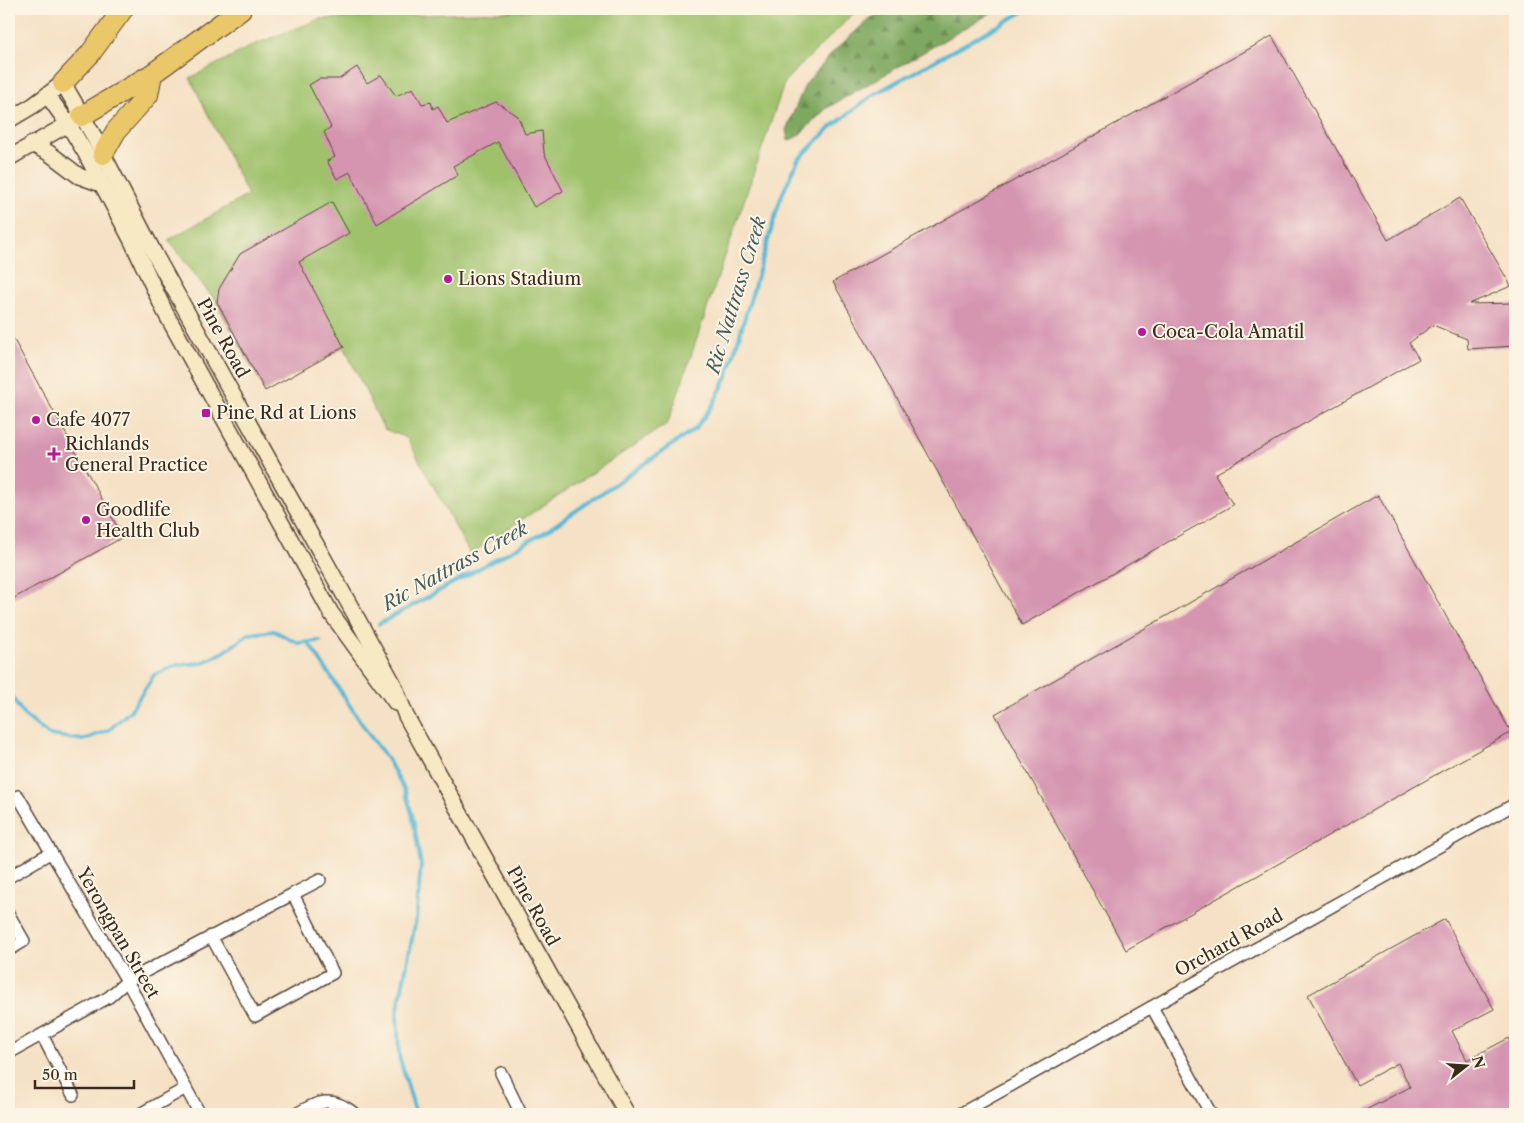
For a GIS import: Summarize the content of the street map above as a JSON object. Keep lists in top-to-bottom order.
{
  "streets": {
    "street": ["Pine Road", "Yerongpan Street", "Orchard Road"]
  },
  "water": ["Ric Nattrass Creek"],
  "places": {
    "other": [
      "Lions Stadium",
      "Coca-Cola Amatil",
      "Cafe 4077",
      "Goodlife Health Club"
    ],
    "transit": ["Pine Rd at Lions"],
    "health": ["Richlands General Practice"]
  },
  "scale_bar": "50 m",
  "north": "right"
}
